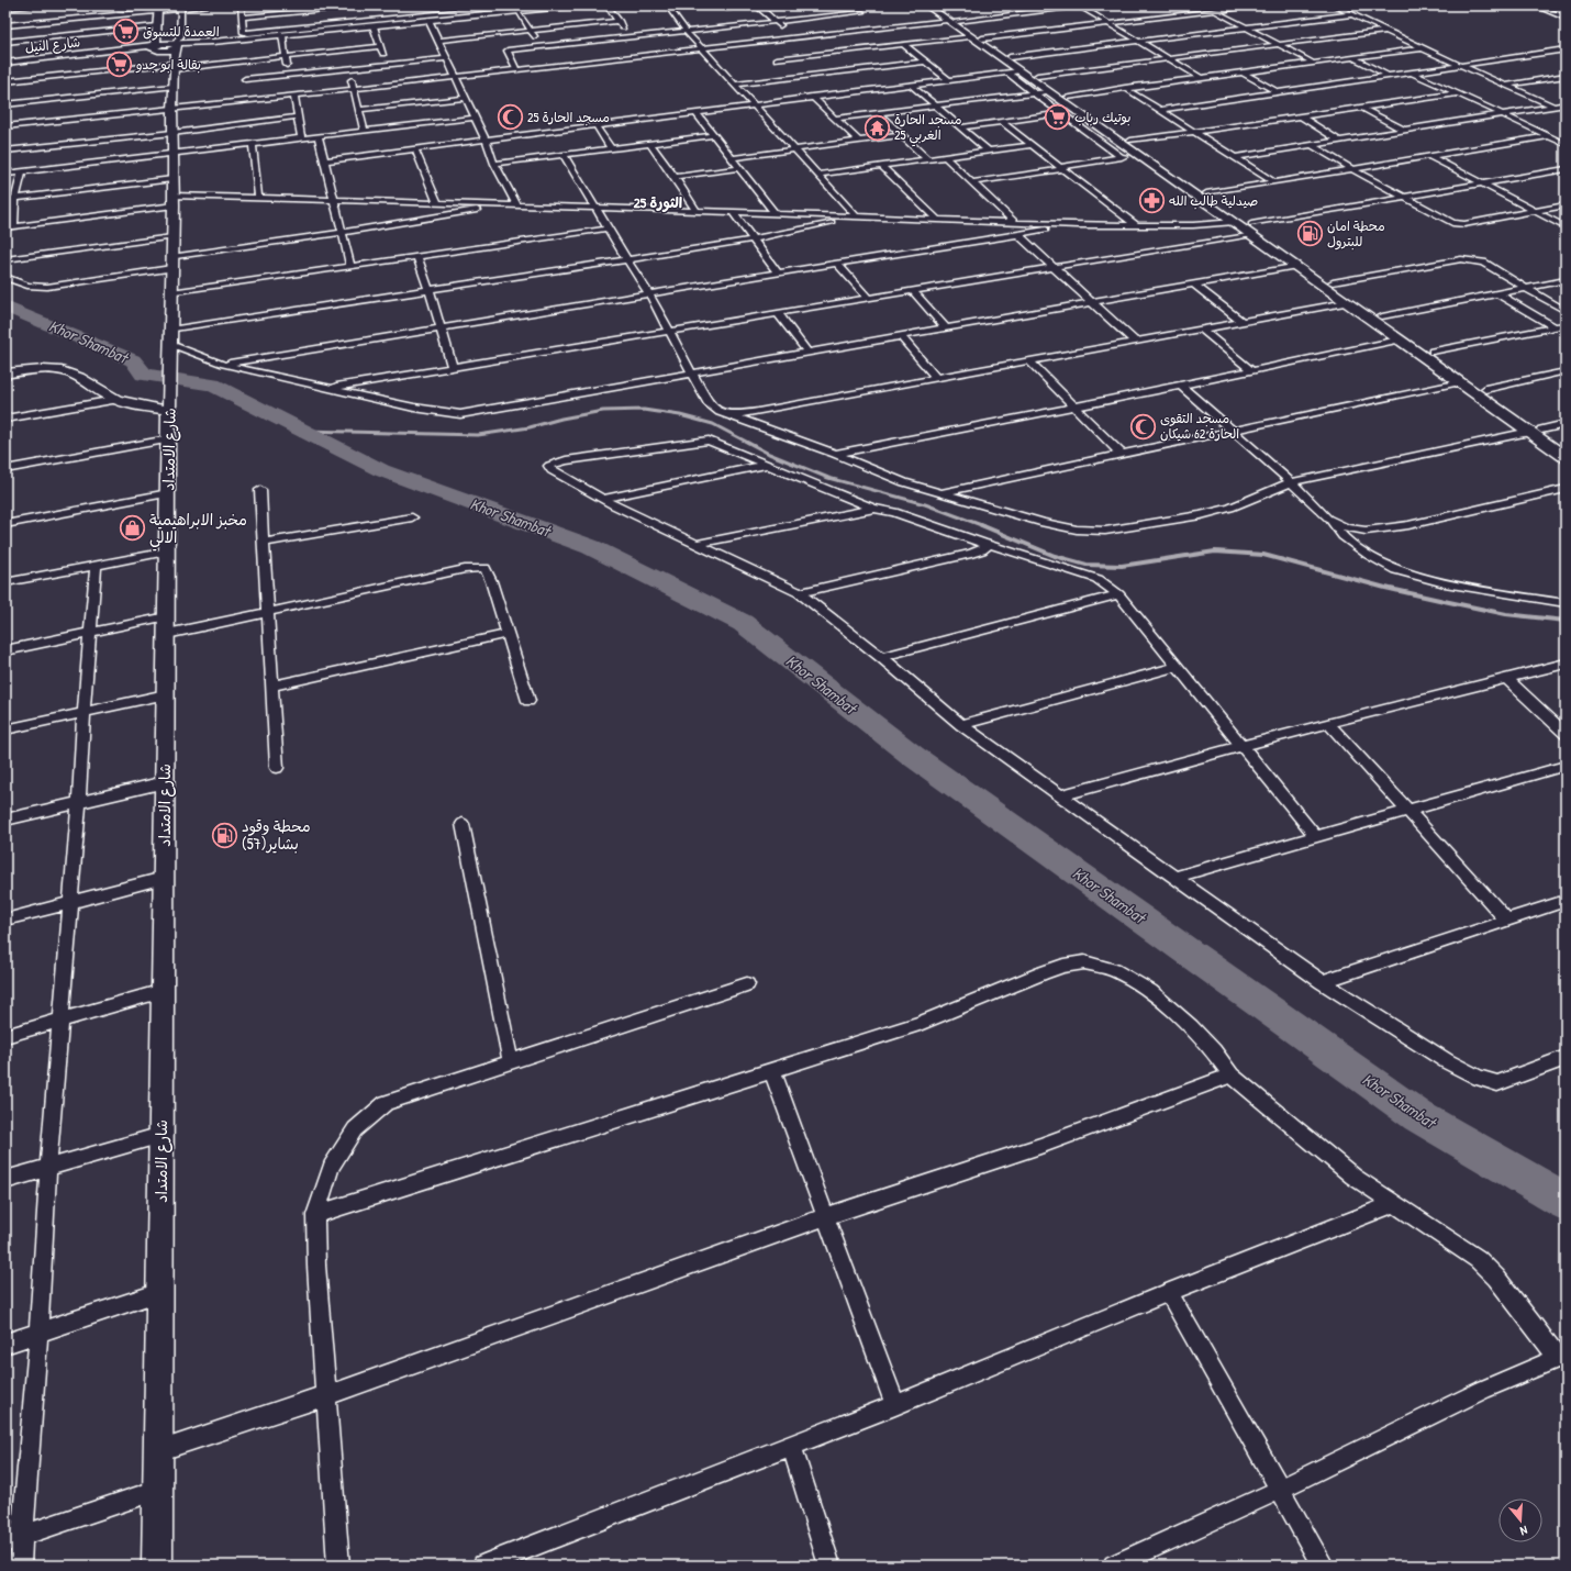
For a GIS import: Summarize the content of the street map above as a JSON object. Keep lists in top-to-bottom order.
{
  "streets": {
    "main road": ["شارع النيل", "شارع الامتداد"]
  },
  "crossings": [
    ["شارع النيل", "شارع الامتداد"]
  ],
  "districts": ["الثورة 25"],
  "water": ["Khor Shambat"],
  "places": {
    "supermarket": ["العمدة للتسوق", "بقالة ابو جدو", "بوتيك رباب"],
    "mosque": ["مسجد الحارة 25", "مسجد التقوى الحارة 62 شيكان"],
    "temple": ["مسجد الحارة 25 الغربي"],
    "pharmacy": ["صيدلية طالب الله"],
    "fuel station": ["محطة امان للبترول", "محطة وقود بشاير(57)"],
    "shop": ["مخبز الابراهيمية الالي"]
  },
  "north": "bottom"
}
